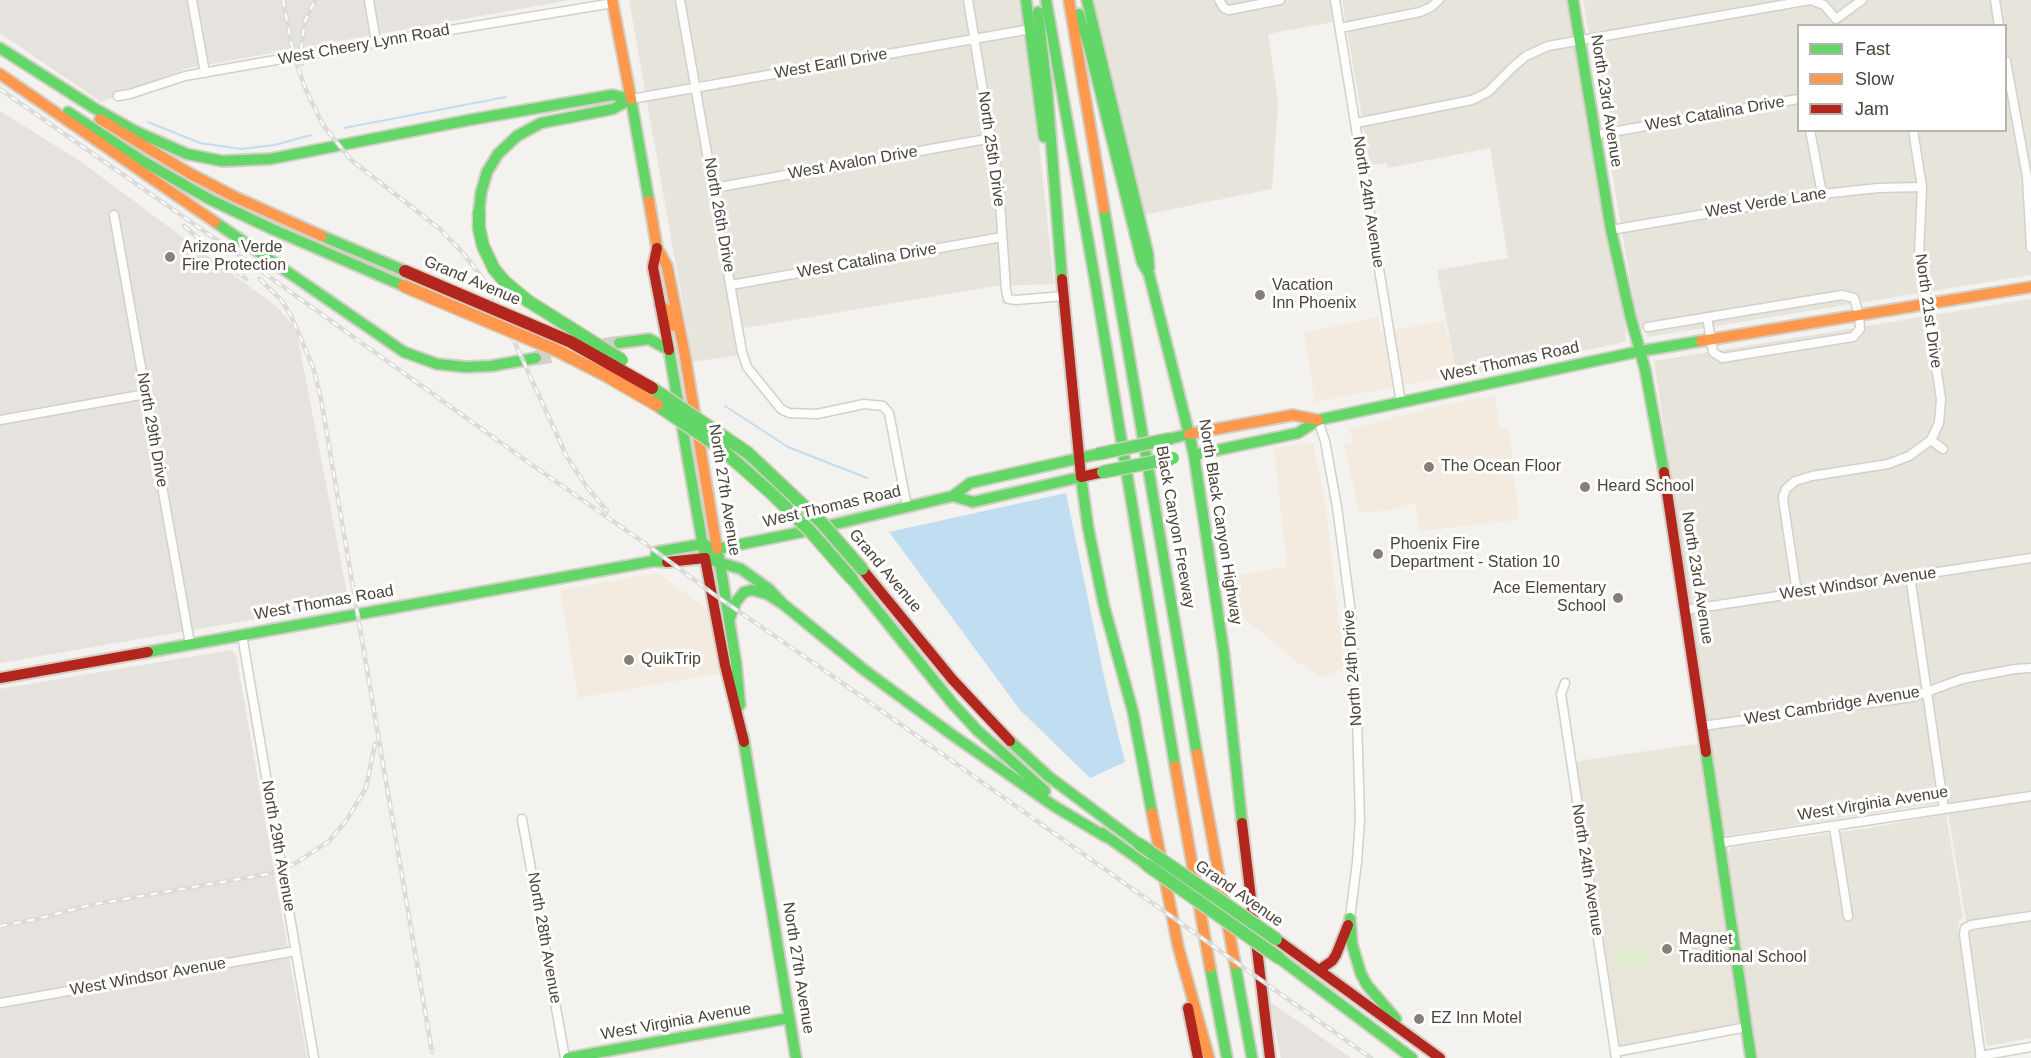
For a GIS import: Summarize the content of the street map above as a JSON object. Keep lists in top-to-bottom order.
{
  "streets": {
    "main road": [
      "North 23rd Avenue",
      "Grand Avenue",
      "West Thomas Road",
      "North 27th Avenue",
      "North Black Canyon Highway",
      "Black Canyon Freeway",
      "West Virginia Avenue"
    ],
    "street": [
      "West Cheery Lynn Road",
      "West Earll Drive",
      "West Catalina Drive",
      "North 25th Drive",
      "West Avalon Drive",
      "North 24th Avenue",
      "West Verde Lane",
      "North 26th Drive",
      "North 21st Drive",
      "North 29th Drive",
      "West Windsor Avenue",
      "North 24th Drive",
      "West Cambridge Avenue",
      "North 29th Avenue",
      "North 28th Avenue"
    ]
  },
  "crossings": [
    ["West Cheery Lynn Road", "North 27th Avenue"],
    ["West Earll Drive", "North 25th Drive"],
    ["West Earll Drive", "North 26th Drive"],
    ["West Earll Drive", "North 27th Avenue"],
    ["North 23rd Avenue", "West Catalina Drive"],
    ["North 23rd Avenue", "West Verde Lane"],
    ["North 23rd Avenue", "West Thomas Road"],
    ["North 23rd Avenue", "West Windsor Avenue"],
    ["North 23rd Avenue", "West Cambridge Avenue"],
    ["North 23rd Avenue", "West Virginia Avenue"],
    ["West Catalina Drive", "North 25th Drive"],
    ["West Catalina Drive", "North 26th Drive"],
    ["North 25th Drive", "West Avalon Drive"],
    ["West Avalon Drive", "North 26th Drive"],
    ["North 24th Avenue", "West Thomas Road"],
    ["West Verde Lane", "North 21st Drive"],
    ["North 26th Drive", "West Thomas Road"],
    ["North 21st Drive", "West Thomas Road"],
    ["West Thomas Road", "North 29th Drive"],
    ["West Thomas Road", "North 27th Avenue"],
    ["West Thomas Road", "North Black Canyon Highway"],
    ["West Thomas Road", "North 24th Drive"],
    ["West Thomas Road", "North 29th Avenue"],
    ["North 27th Avenue", "West Virginia Avenue"],
    ["West Windsor Avenue", "North 29th Avenue"],
    ["West Virginia Avenue", "North 28th Avenue"]
  ],
  "places": [
    "Arizona Verde Fire Protection",
    "Vacation Inn Phoenix",
    "The Ocean Floor",
    "Heard School",
    "Phoenix Fire Department - Station 10",
    "Ace Elementary School",
    "QuikTrip",
    "Magnet Traditional School",
    "EZ Inn Motel"
  ],
  "legend": ["Fast", "Slow", "Jam"]
}
